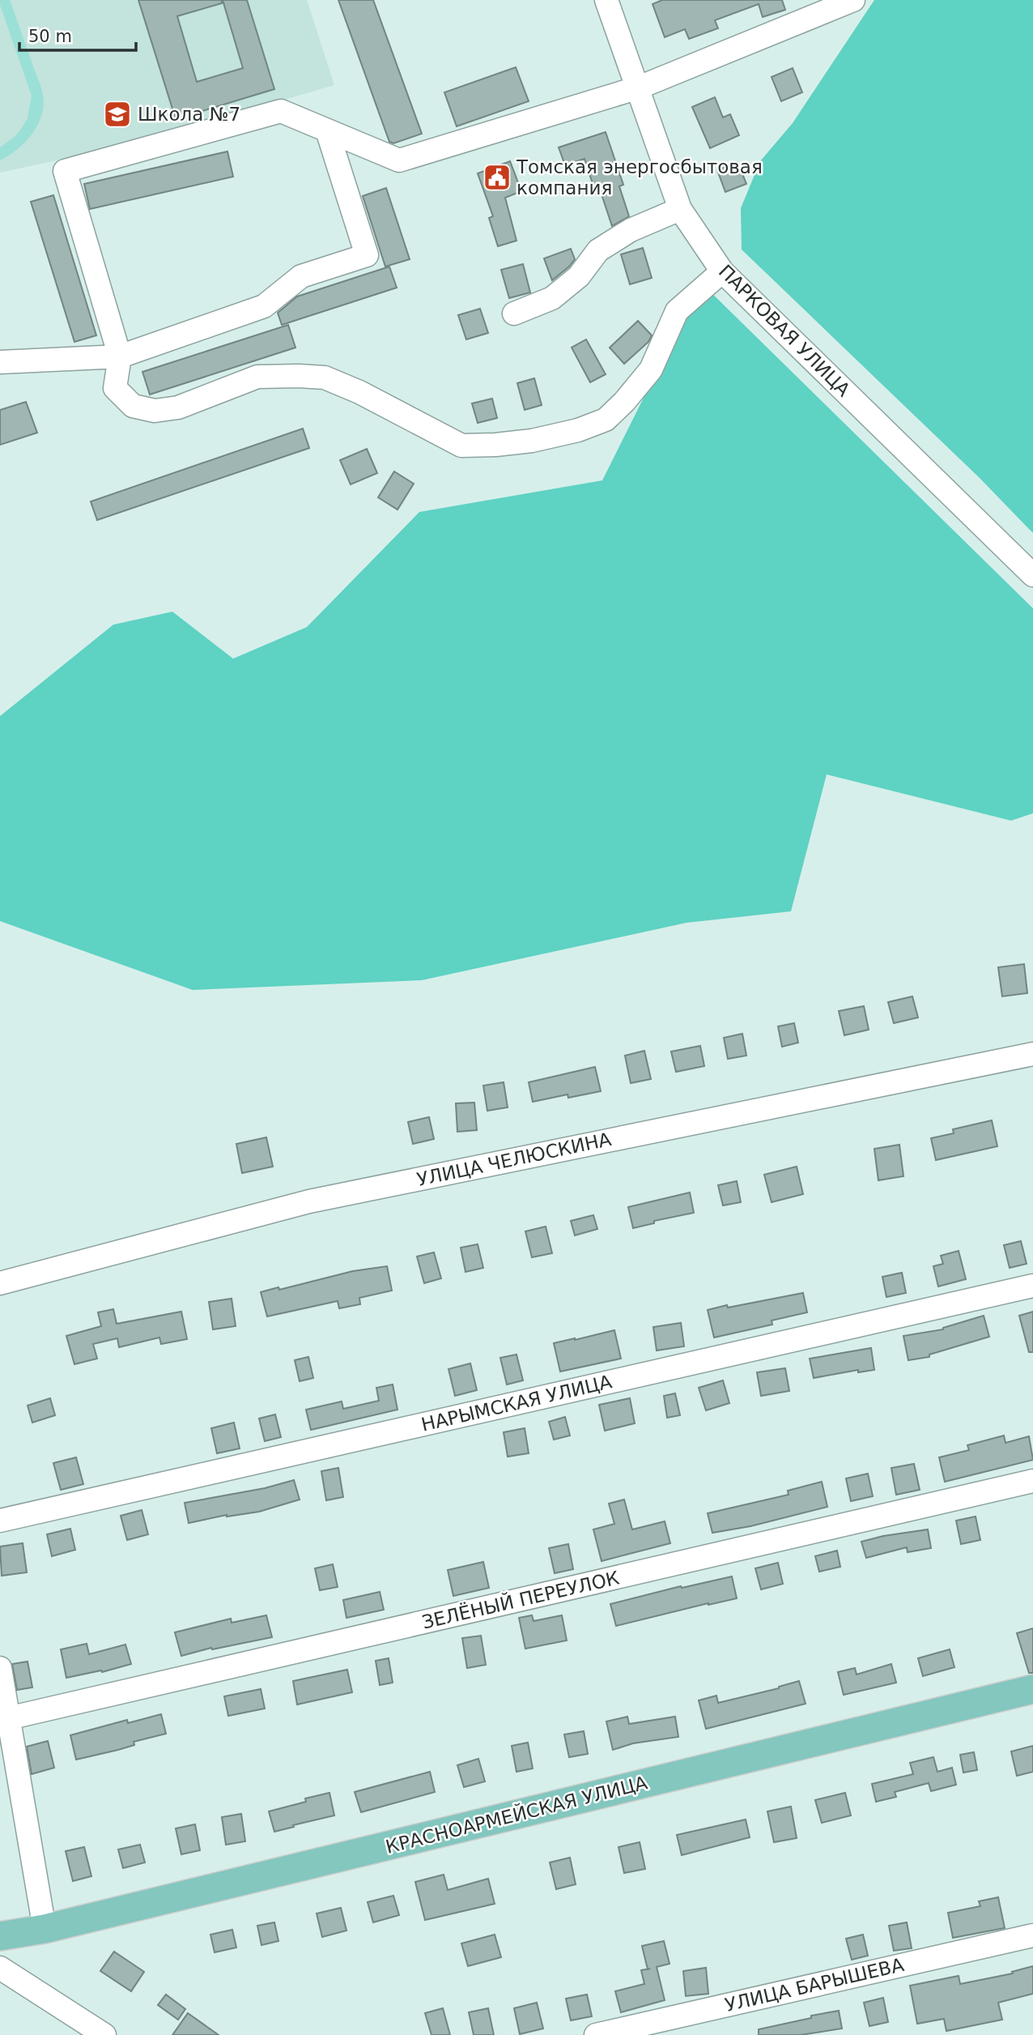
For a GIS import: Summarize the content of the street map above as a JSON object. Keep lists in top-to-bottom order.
{
  "streets": {
    "main road": ["КРАСНОАРМЕЙСКАЯ УЛИЦА"],
    "street": [
      "ПАРКОВАЯ УЛИЦА",
      "УЛИЦА ЧЕЛЮСКИНА",
      "НАРЫМСКАЯ УЛИЦА",
      "ЗЕЛЁНЫЙ ПЕРЕУЛОК",
      "УЛИЦА БАРЫШЕВА"
    ]
  },
  "places": {
    "school or university": ["Школа №7"],
    "public building": ["Томская энергосбытовая компания"]
  },
  "scale_bar": "50 m"
}
